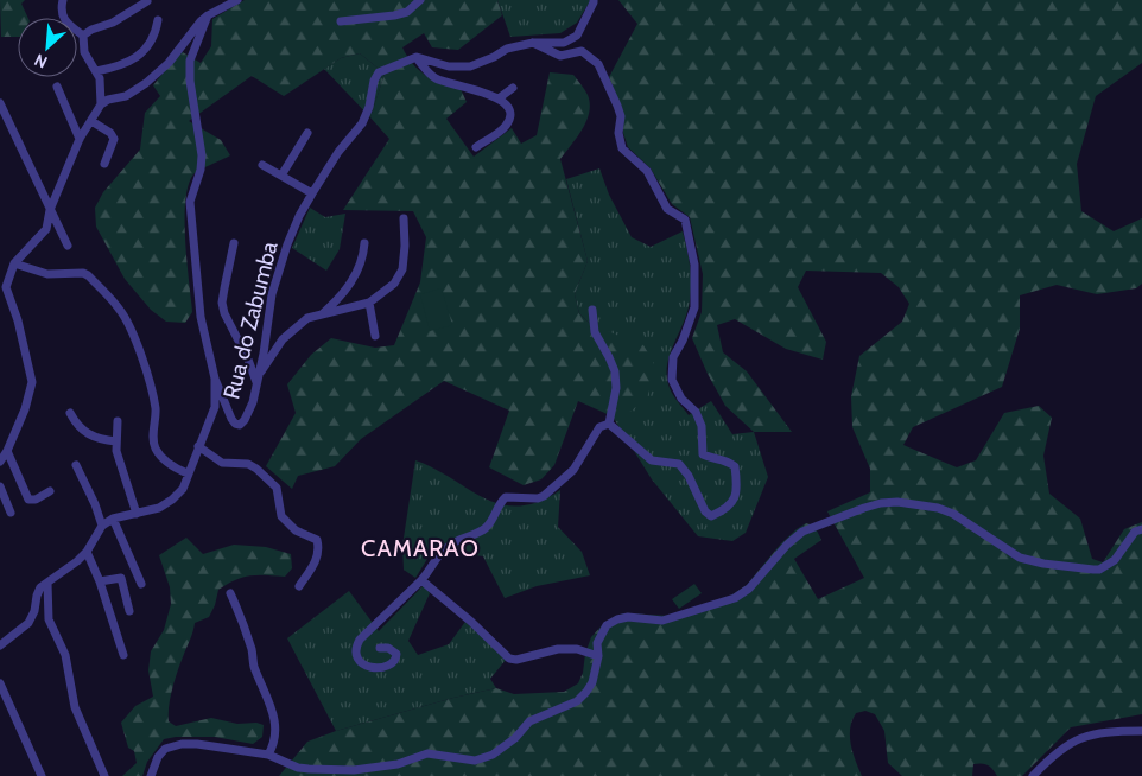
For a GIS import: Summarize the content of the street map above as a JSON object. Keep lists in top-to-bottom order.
{
  "streets": {
    "street": ["Rua do Zabumba"]
  },
  "districts": ["CAMARAO"],
  "north": "bottom left"
}
